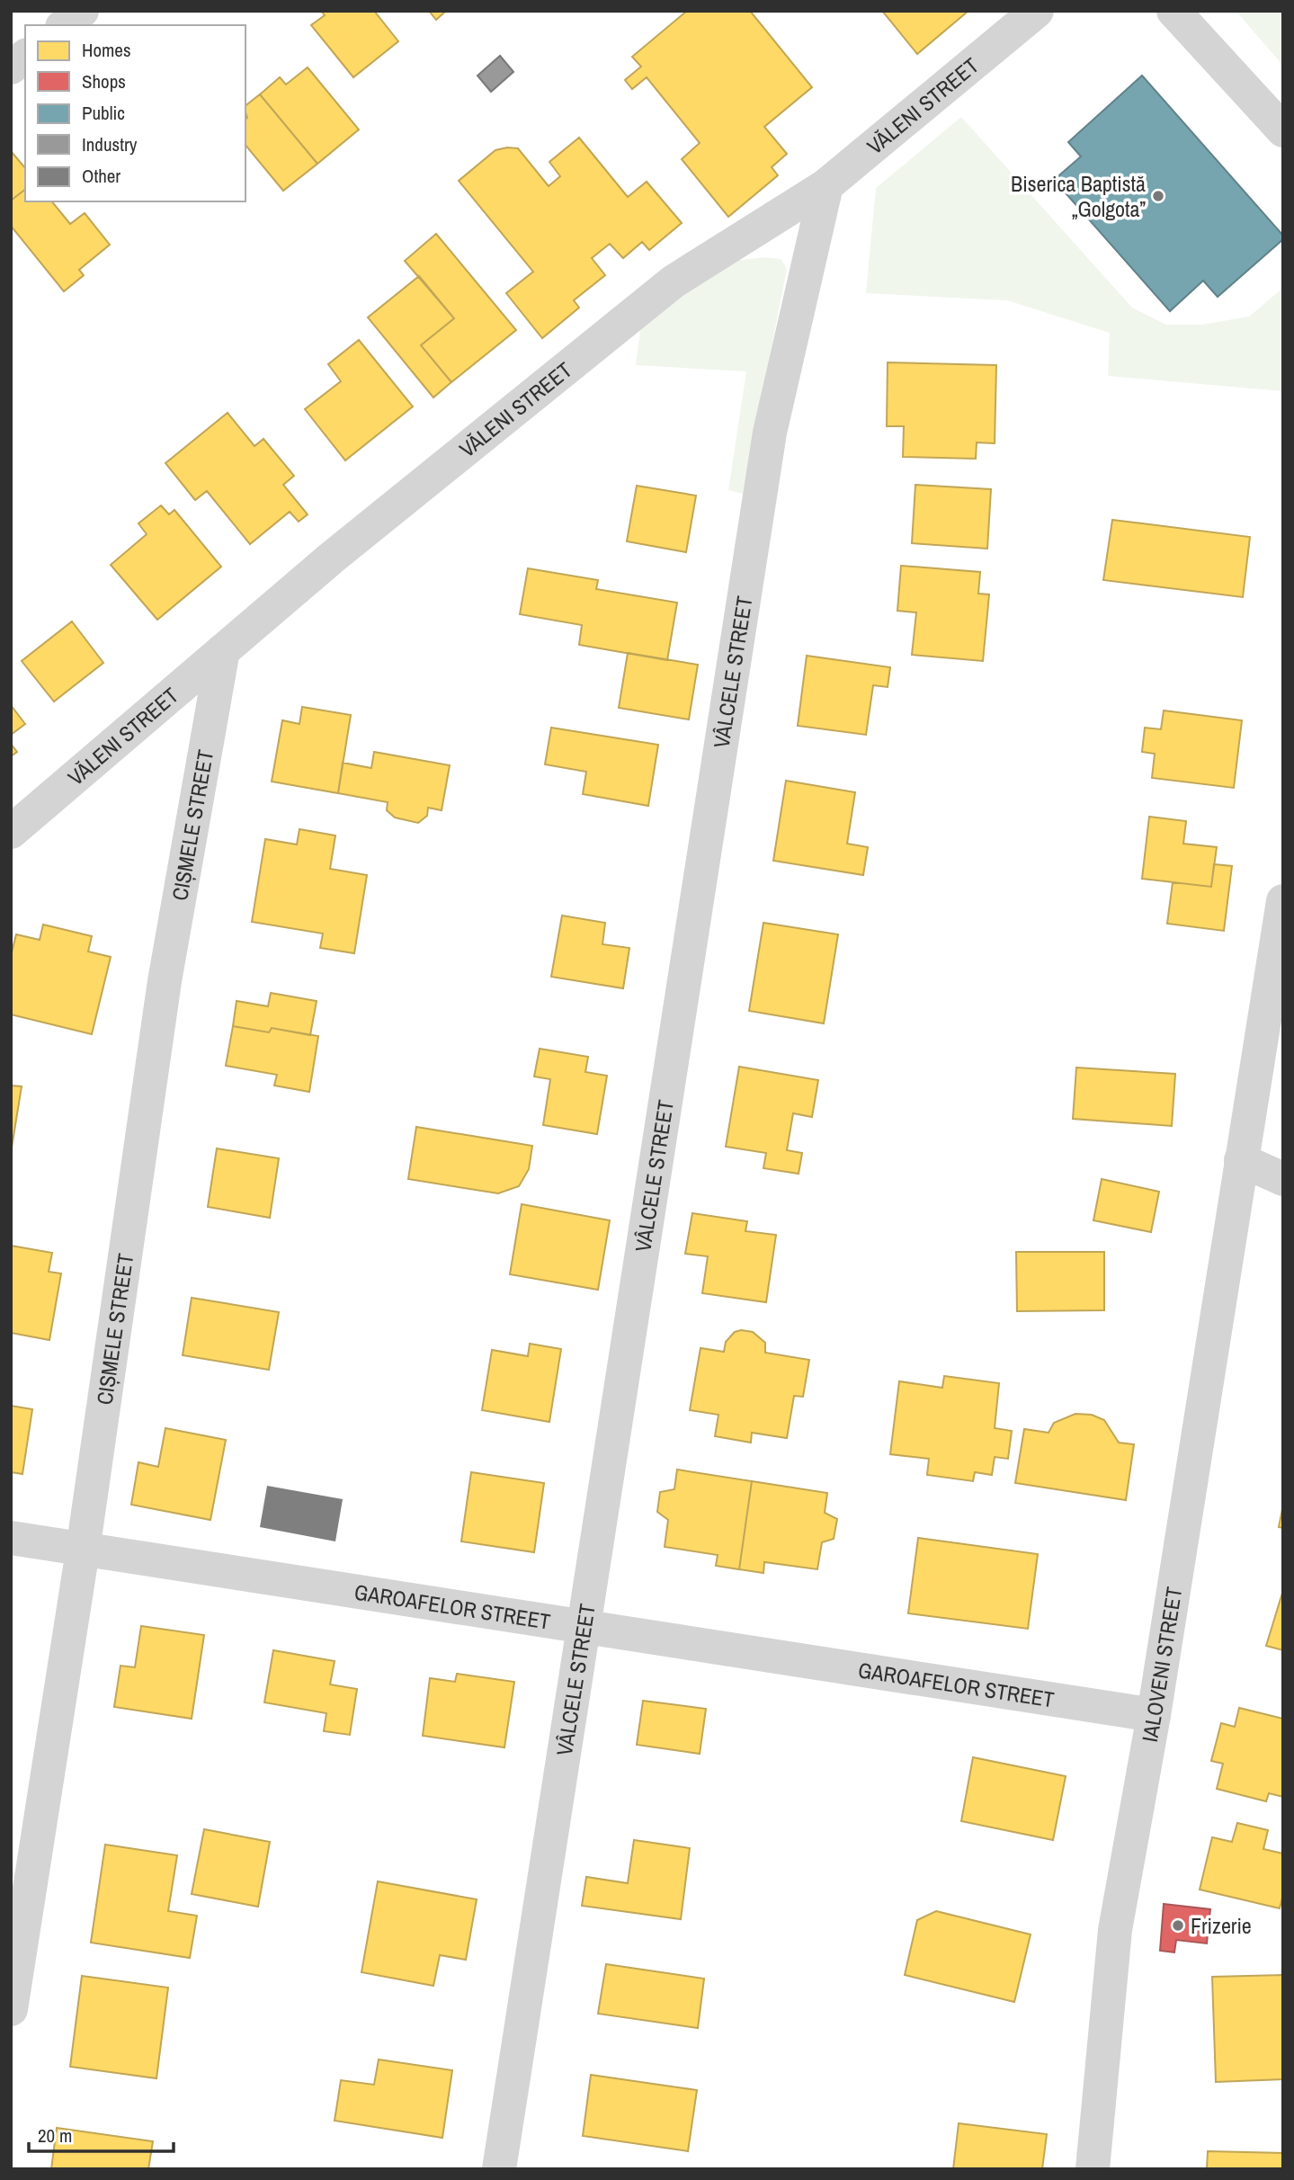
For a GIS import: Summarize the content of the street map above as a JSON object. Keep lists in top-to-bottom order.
{
  "streets": {
    "street": [
      "VĂLENI STREET",
      "VÂLCELE STREET",
      "CIȘMELE STREET",
      "GAROAFELOR STREET",
      "IALOVENI STREET"
    ]
  },
  "crossings": [
    ["VĂLENI STREET", "VÂLCELE STREET"],
    ["VĂLENI STREET", "CIȘMELE STREET"],
    ["VÂLCELE STREET", "GAROAFELOR STREET"],
    ["CIȘMELE STREET", "GAROAFELOR STREET"],
    ["GAROAFELOR STREET", "IALOVENI STREET"]
  ],
  "places": ["Biserica Baptistă „Golgota”", "Frizerie"],
  "legend": [
    "Homes",
    "Shops",
    "Public",
    "Industry",
    "Other"
  ],
  "scale_bar": "20 m"
}
